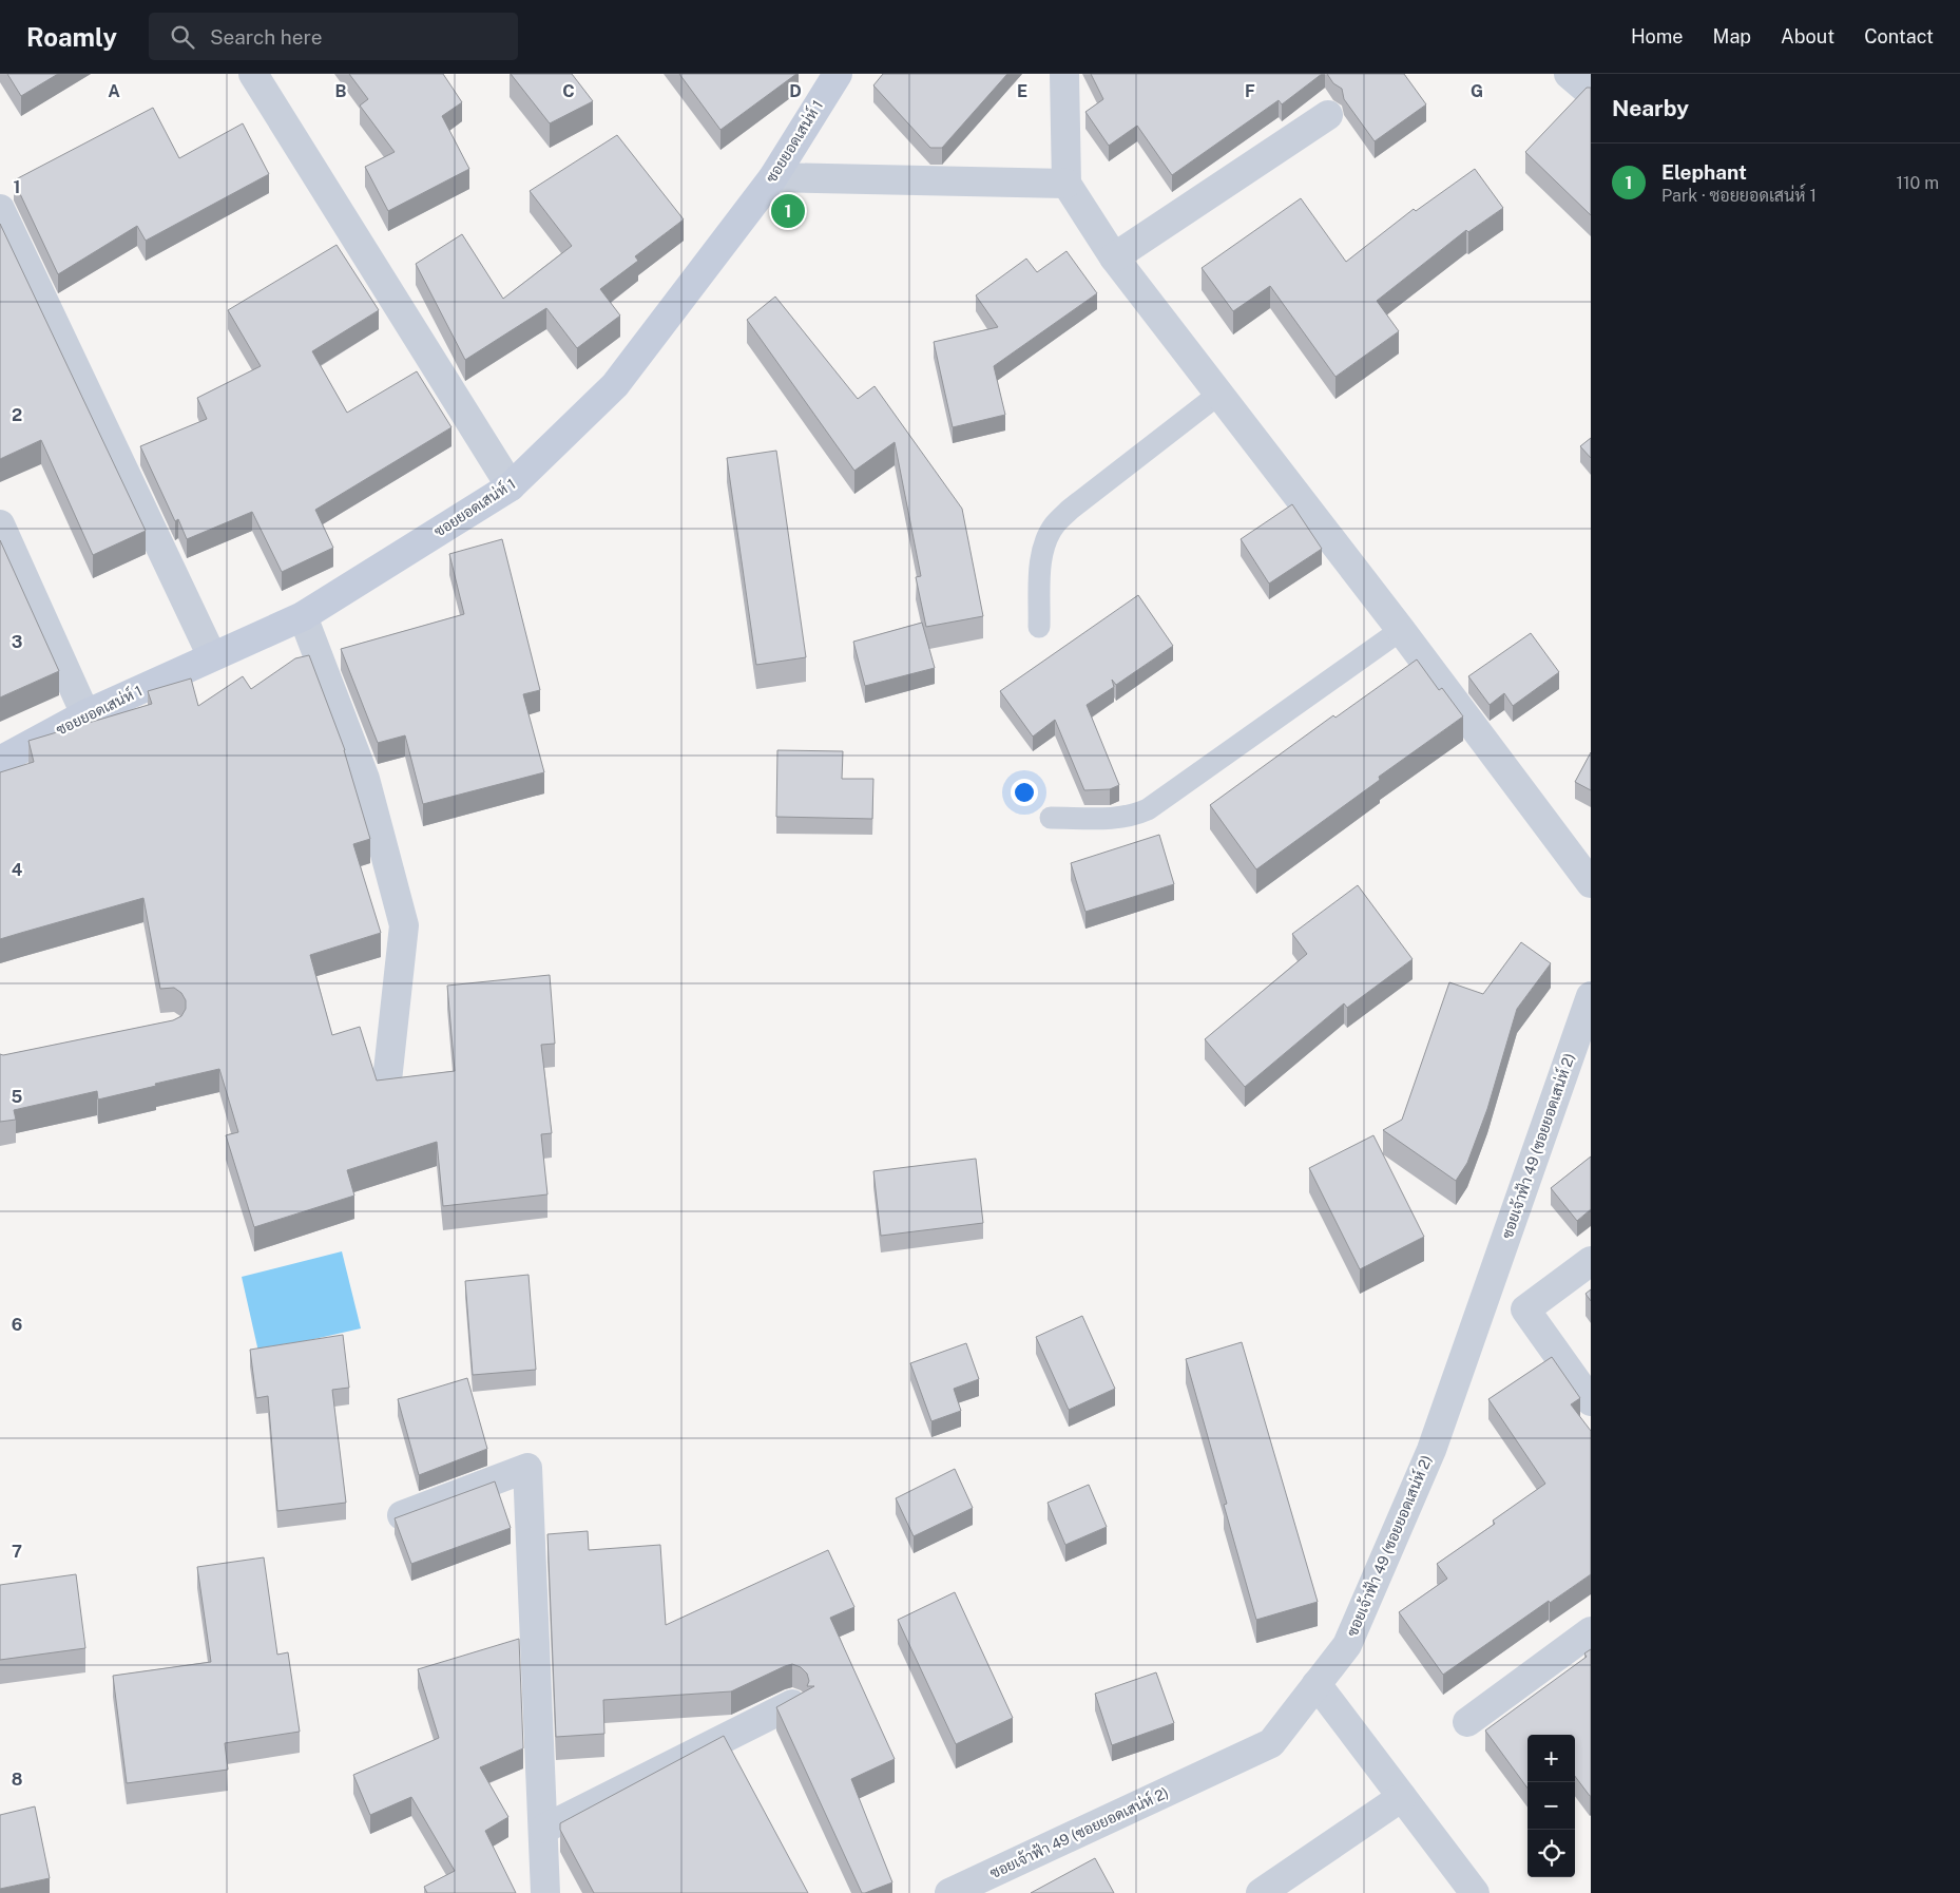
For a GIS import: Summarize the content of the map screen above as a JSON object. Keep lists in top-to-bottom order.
{
  "streets": {
    "street": ["ซอยยอดเสน่ห์ 1", "ซอยเจ้าฟ้า 49 (ซอยยอดเสน่ห์ 2)"]
  },
  "page": {
    "header": "Roamly",
    "search": "Search here",
    "nav": [
      "Home",
      "Map",
      "About",
      "Contact"
    ],
    "heading": "Nearby",
    "list": [
      {
        "mark": "1",
        "name": "Elephant",
        "note": "Park · ซอยยอดเสน่ห์ 1",
        "value": "110 m"
      }
    ],
    "pins": "1",
    "map_buttons": ["+", "−"]
  },
  "grid": {
    "columns": [
      "A",
      "B",
      "C",
      "D",
      "E",
      "F",
      "G"
    ],
    "rows": [
      "1",
      "2",
      "3",
      "4",
      "5",
      "6",
      "7",
      "8"
    ]
  }
}
